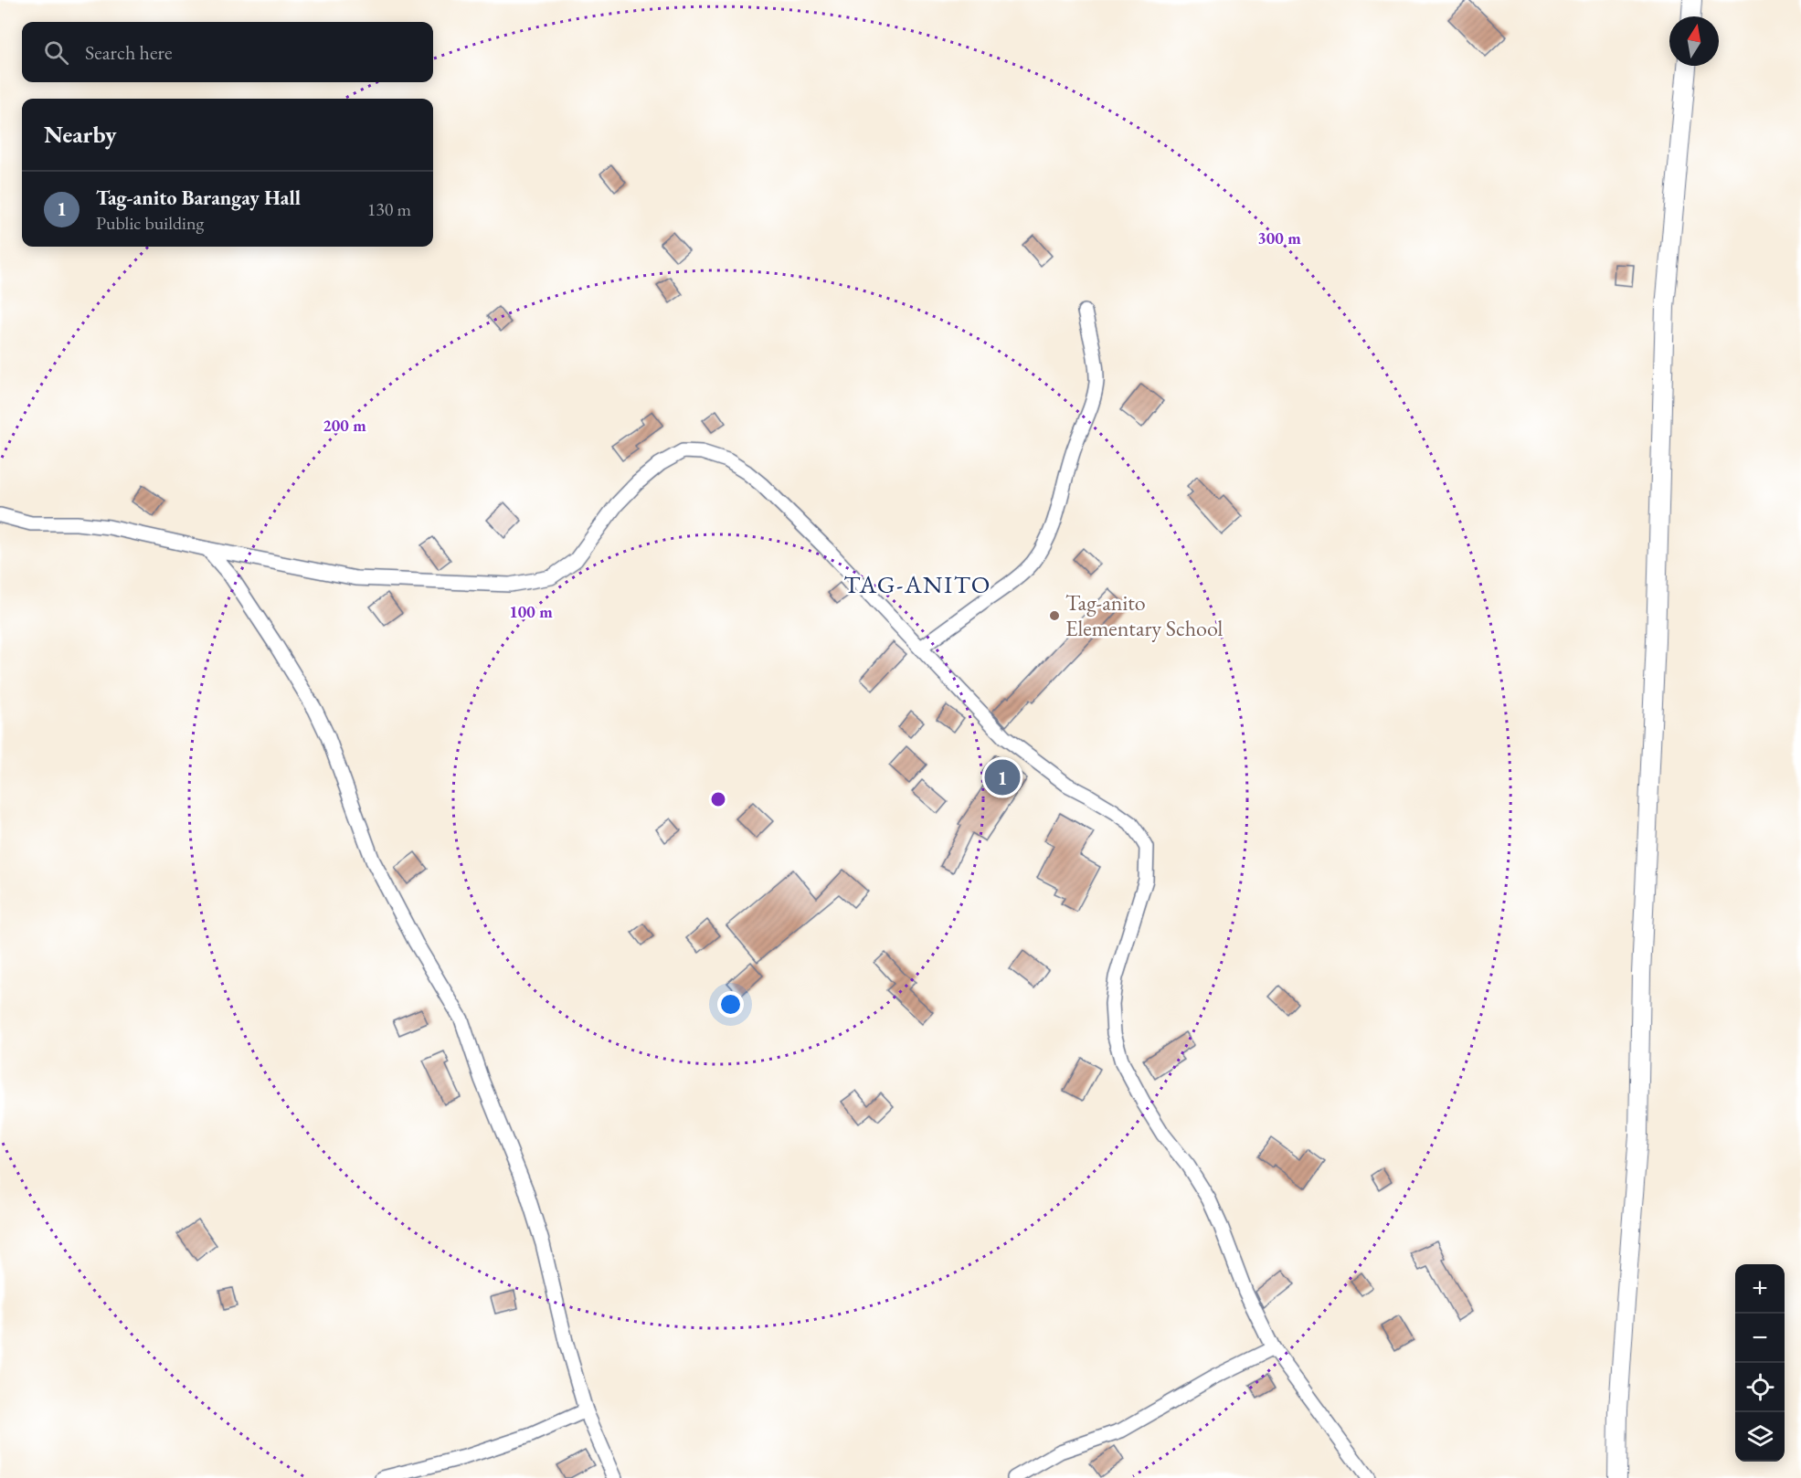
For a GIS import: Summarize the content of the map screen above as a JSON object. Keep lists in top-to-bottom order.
{
  "districts": ["TAG-ANITO"],
  "places": ["Tag-anito Elementary School"],
  "north": "top",
  "page": {
    "search": "Search here",
    "heading": "Nearby",
    "list": [
      {
        "mark": "1",
        "name": "Tag-anito Barangay Hall",
        "note": "Public building",
        "value": "130 m"
      }
    ],
    "pins": "1",
    "map_buttons": ["+", "−"]
  },
  "rings": ["300 m", "200 m", "100 m"]
}
